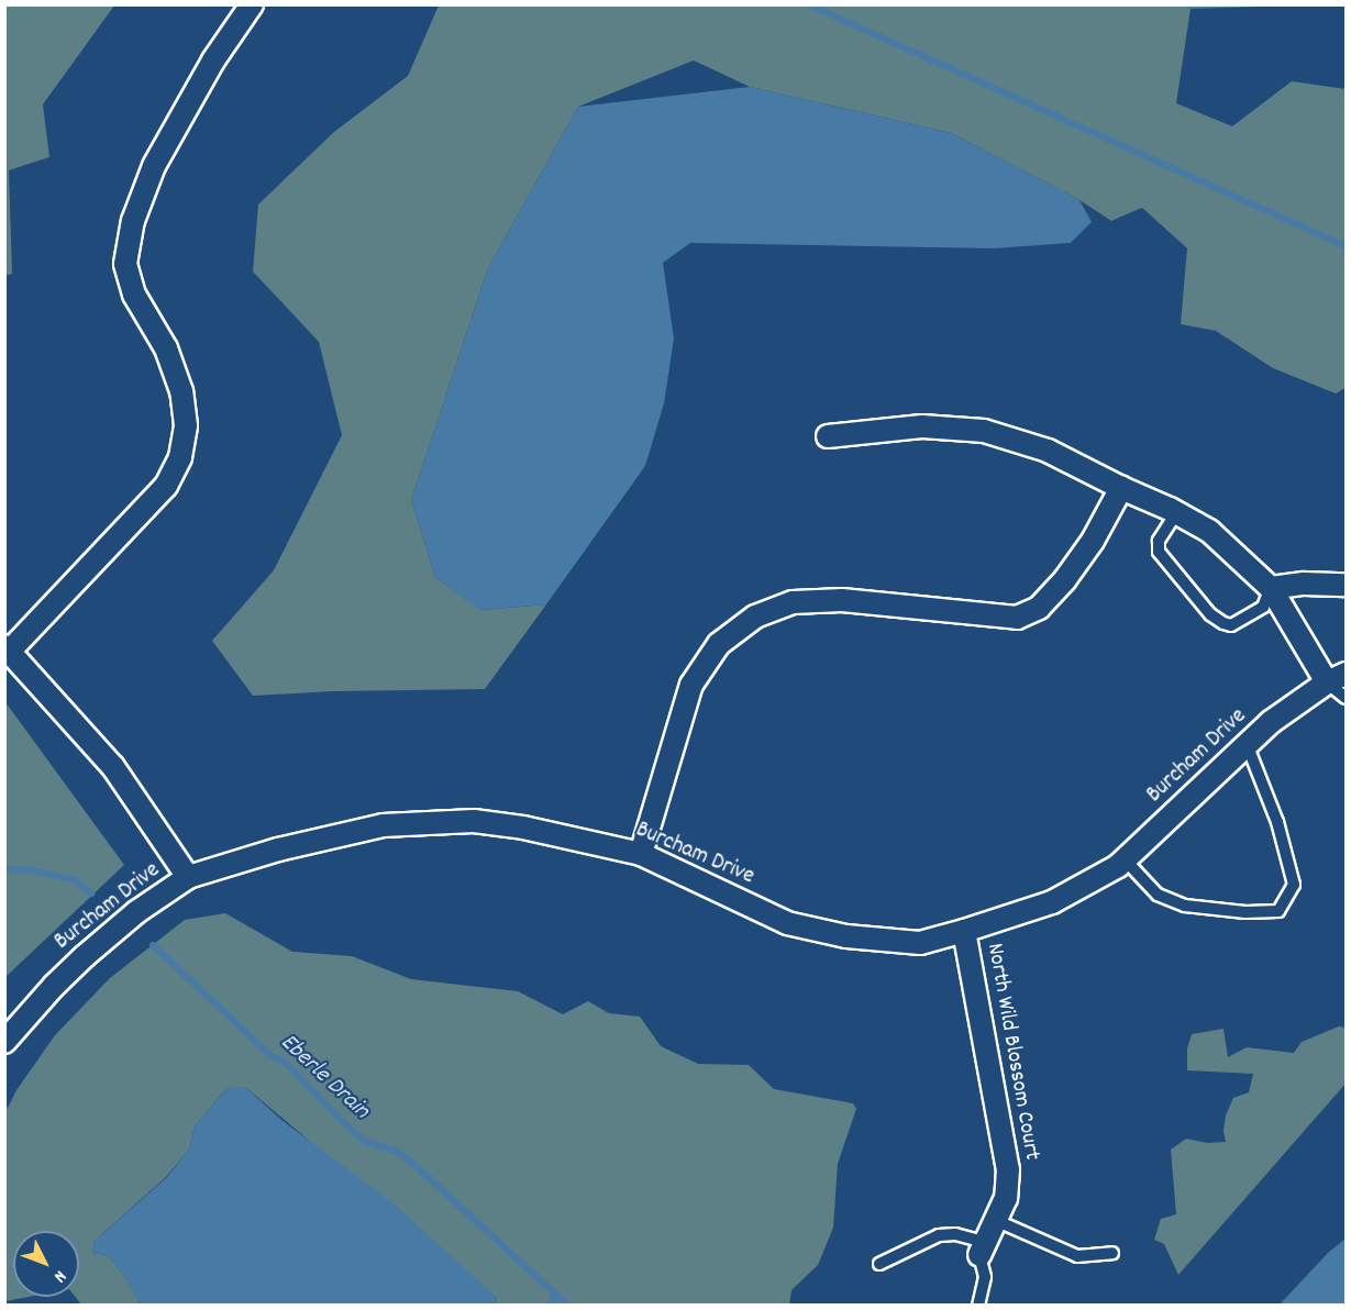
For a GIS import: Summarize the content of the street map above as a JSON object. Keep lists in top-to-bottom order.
{
  "streets": {
    "street": ["Burcham Drive", "North Wild Blossom Court"]
  },
  "crossings": [
    ["Burcham Drive", "North Wild Blossom Court"]
  ],
  "water": ["Eberle Drain"],
  "north": "bottom right"
}
